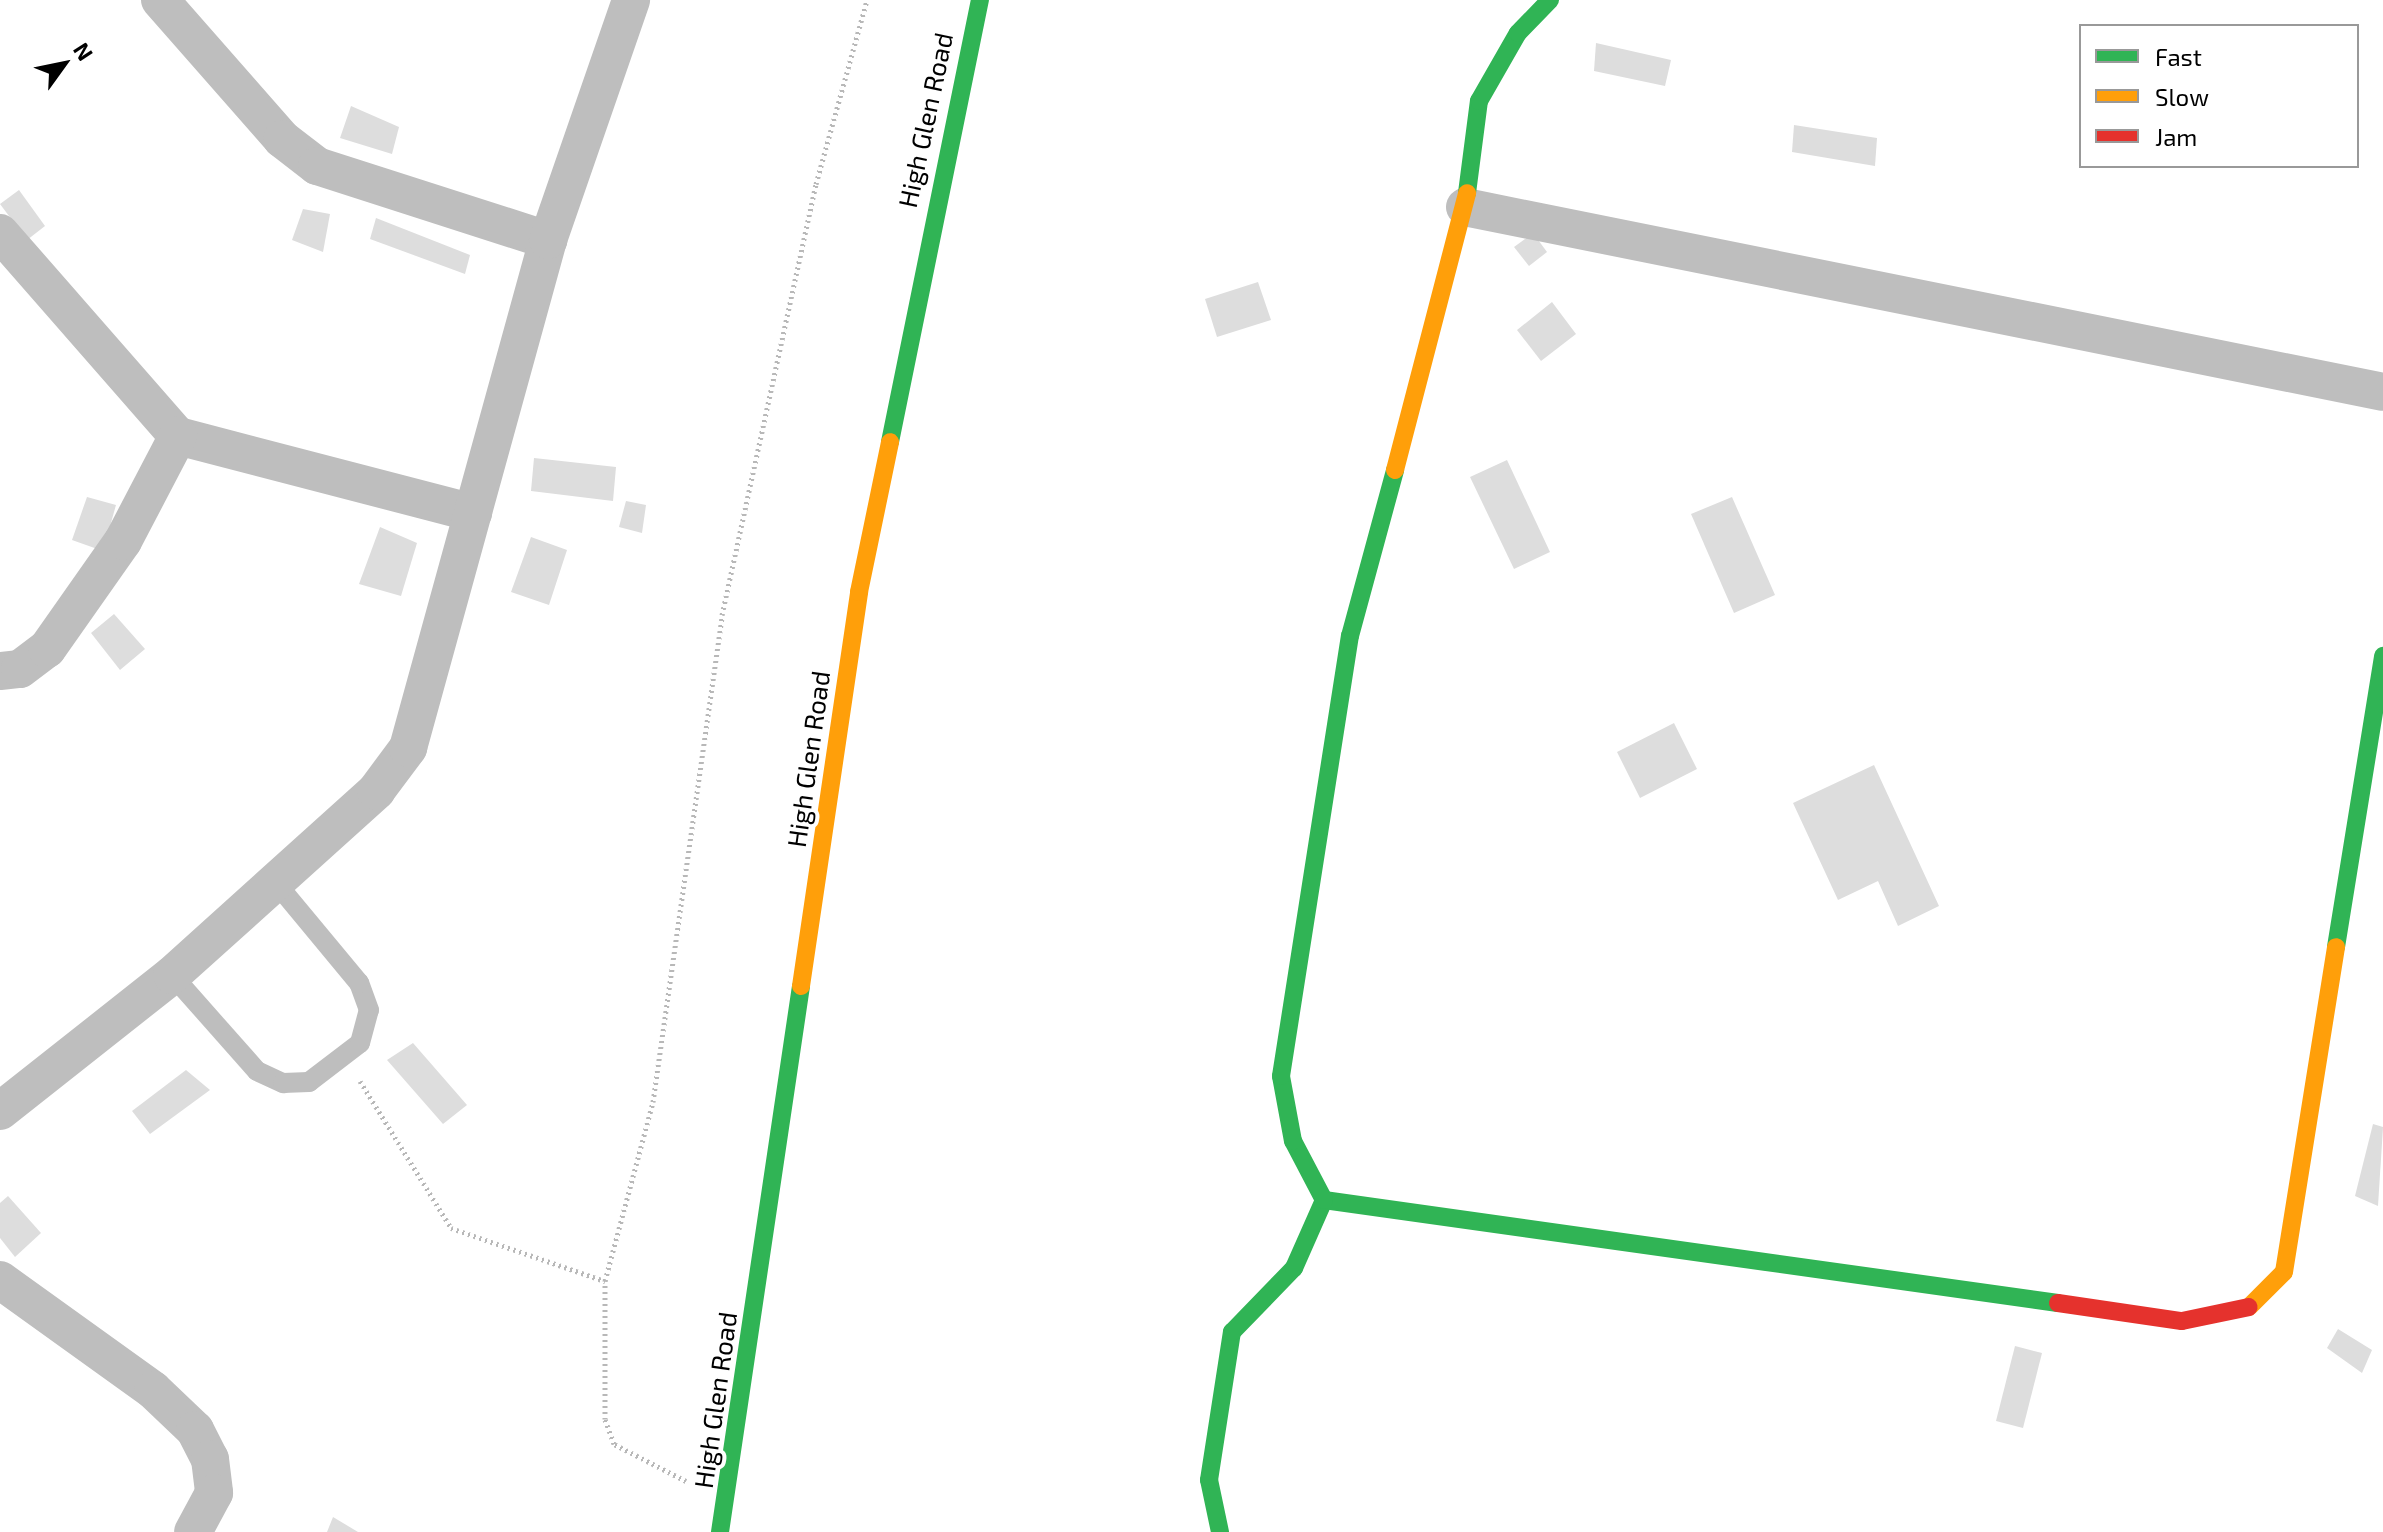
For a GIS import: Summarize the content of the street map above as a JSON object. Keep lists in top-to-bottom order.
{
  "streets": {
    "street": ["High Glen Road"]
  },
  "legend": ["Fast", "Slow", "Jam"],
  "north": "top right"
}
